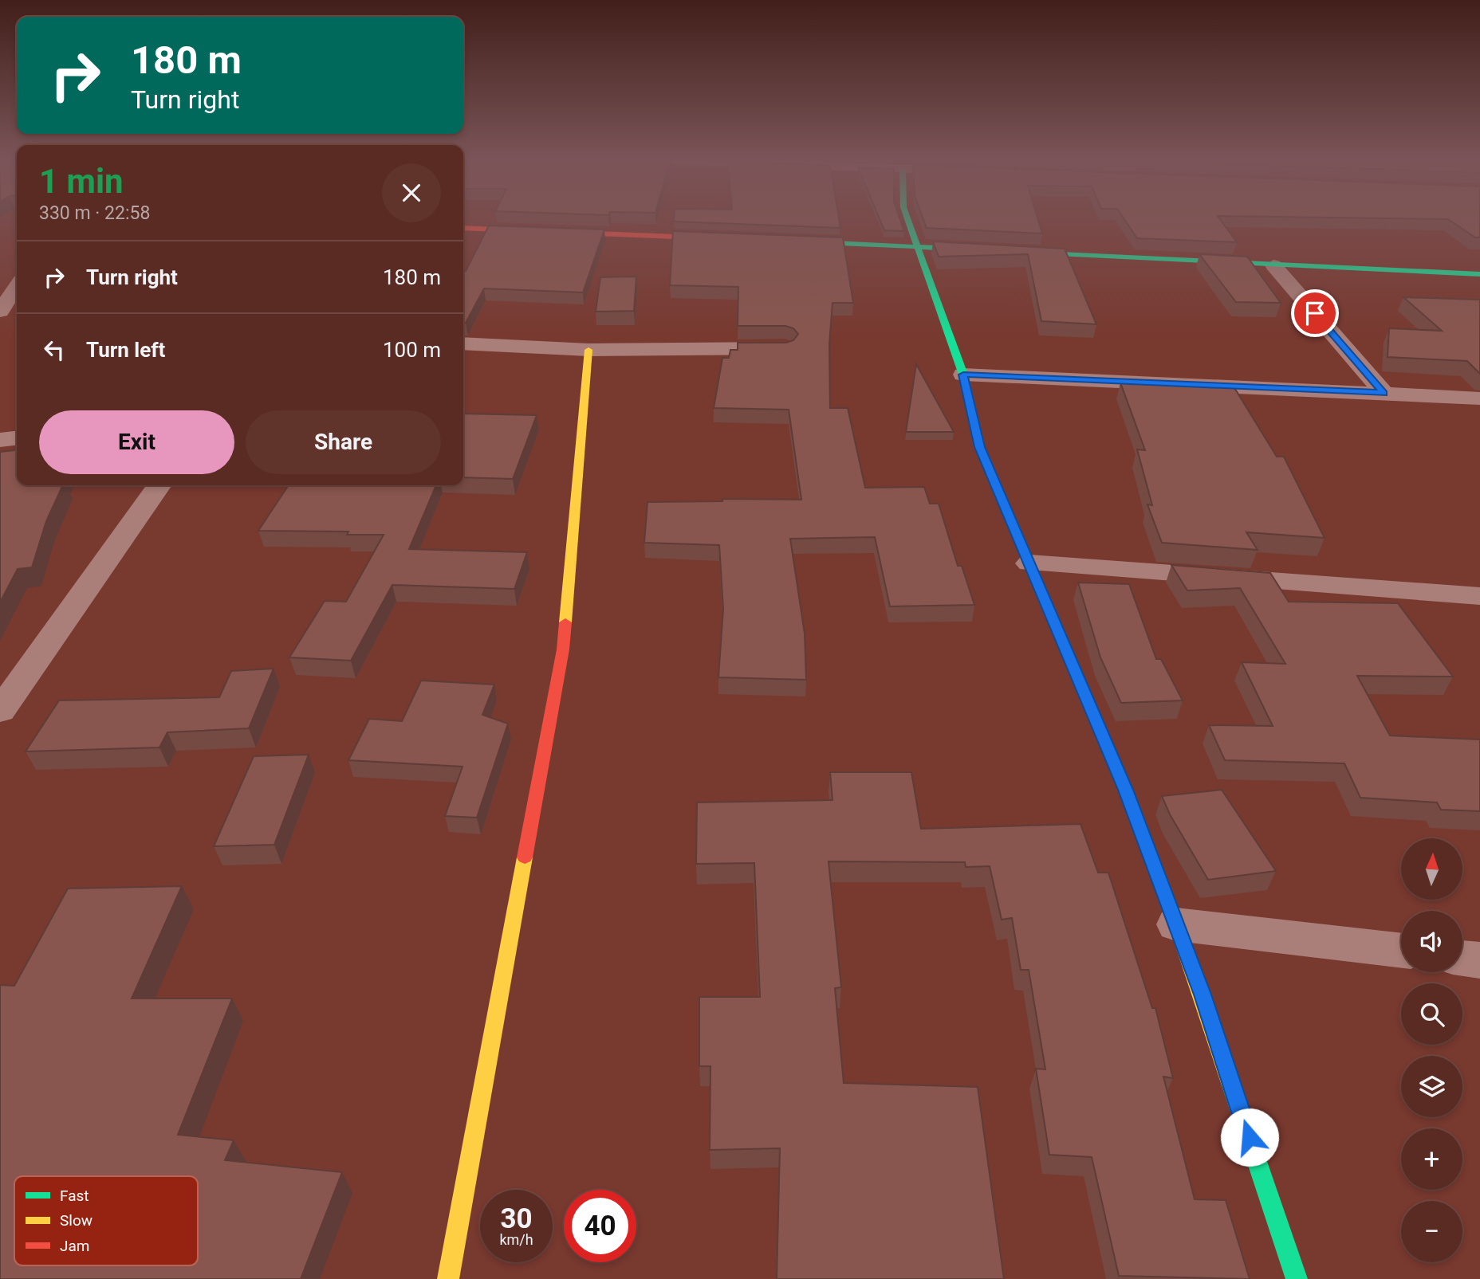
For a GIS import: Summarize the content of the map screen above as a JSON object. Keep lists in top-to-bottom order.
{
  "legend": ["Fast", "Slow", "Jam"],
  "north": "top",
  "page": {
    "turn": ["180 m", "Turn right"],
    "heading": ["1 min", "330 m · 22:58"],
    "list": [
      {
        "name": "Turn right",
        "value": "180 m"
      },
      {
        "name": "Turn left",
        "value": "100 m"
      }
    ],
    "buttons": ["Exit", "Share"],
    "map_buttons": ["+", "−"],
    "speed": "30 km/h",
    "limit": "40"
  }
}
